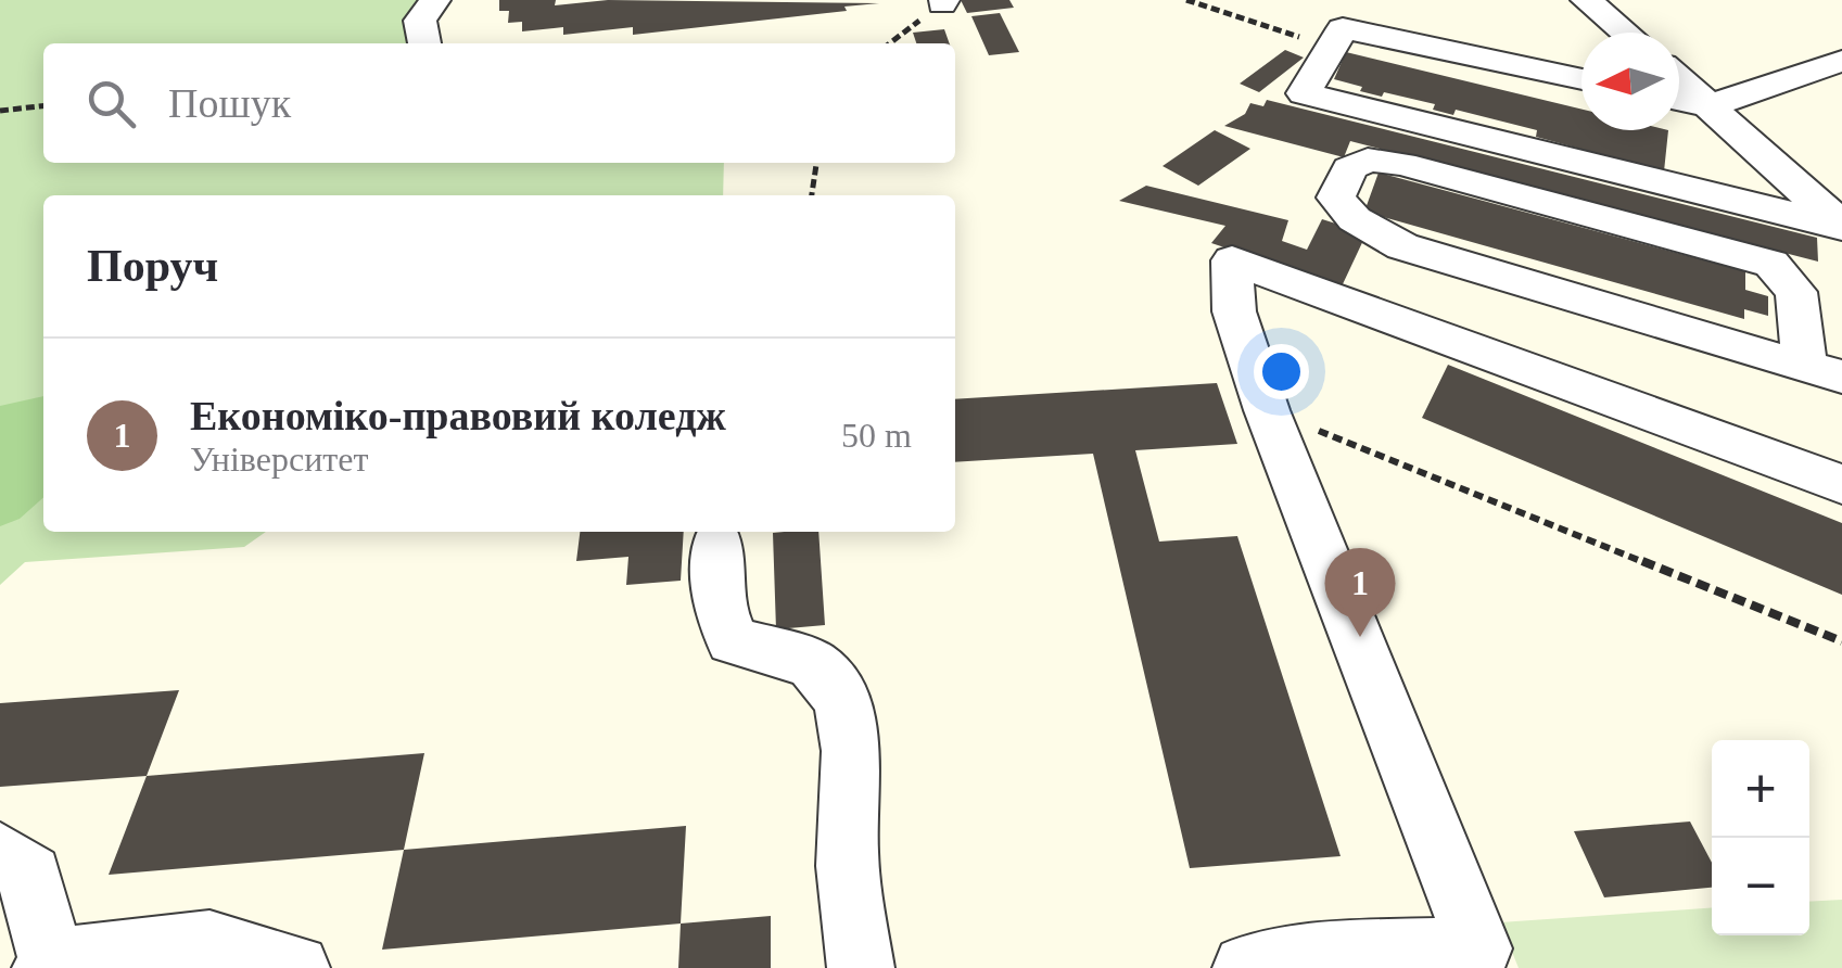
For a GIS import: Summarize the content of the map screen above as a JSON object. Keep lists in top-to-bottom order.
{
  "north": "left",
  "page": {
    "search": "Пошук",
    "heading": "Поруч",
    "list": [
      {
        "mark": "1",
        "name": "Економіко-правовий коледж",
        "note": "Університет",
        "value": "50 m"
      }
    ],
    "pins": "1",
    "map_buttons": ["+", "−"]
  }
}
